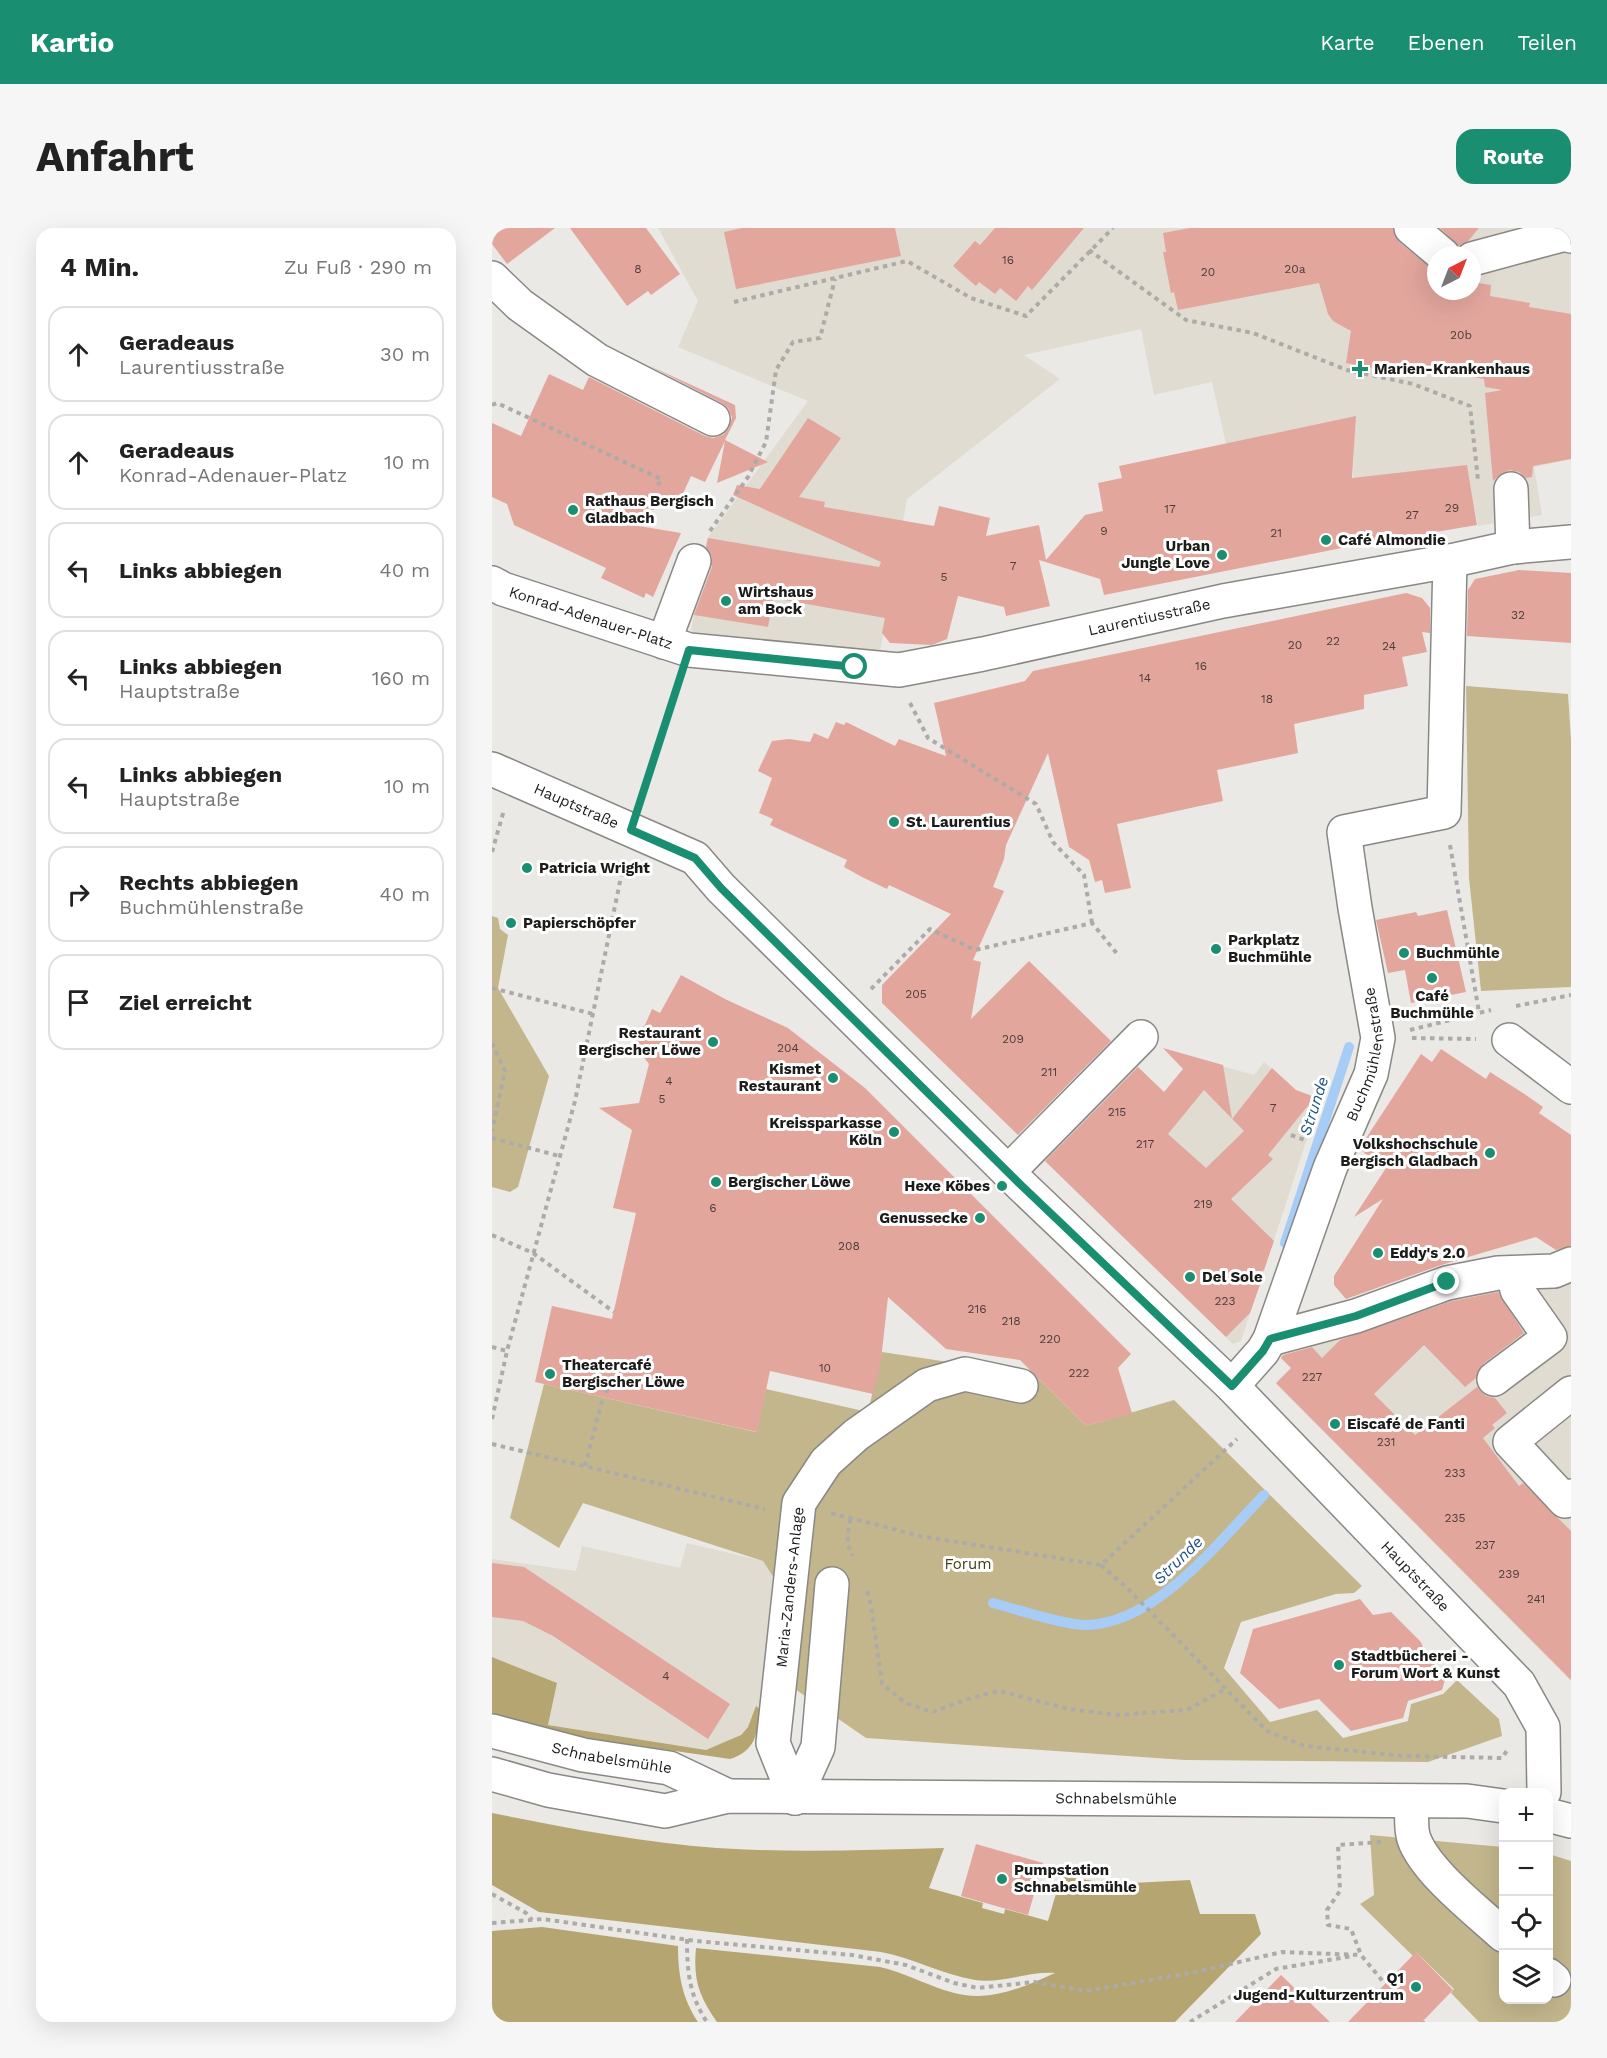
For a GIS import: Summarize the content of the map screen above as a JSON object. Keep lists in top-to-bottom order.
{
  "streets": {
    "street": [
      "Laurentiusstraße",
      "Konrad-Adenauer-Platz",
      "Hauptstraße",
      "Buchmühlenstraße",
      "Maria-Zanders-Anlage",
      "Schnabelsmühle"
    ]
  },
  "crossings": [
    ["Laurentiusstraße", "Konrad-Adenauer-Platz"],
    ["Maria-Zanders-Anlage", "Schnabelsmühle"]
  ],
  "water": ["Strunde"],
  "parks": ["Forum"],
  "places": {
    "health": ["Marien-Krankenhaus"],
    "other": [
      "Rathaus Bergisch Gladbach",
      "Café Almondie",
      "Urban Jungle Love",
      "Wirtshaus am Bock",
      "St. Laurentius",
      "Patricia Wright",
      "Papierschöpfer",
      "Parkplatz Buchmühle",
      "Buchmühle",
      "Café Buchmühle",
      "Restaurant Bergischer Löwe",
      "Kismet Restaurant",
      "Kreissparkasse Köln",
      "Volkshochschule Bergisch Gladbach",
      "Bergischer Löwe",
      "Hexe Köbes",
      "Genussecke",
      "Eddy's 2.0",
      "Del Sole",
      "Theatercafé Bergischer Löwe",
      "Eiscafé de Fanti",
      "Stadtbücherei - Forum Wort & Kunst",
      "Pumpstation Schnabelsmühle",
      "Q1 Jugend-Kulturzentrum"
    ]
  },
  "house_numbers": [
    "16",
    "8",
    "20a",
    "20",
    "20b",
    "29",
    "17",
    "27",
    "9",
    "21",
    "7",
    "5",
    "32",
    "22",
    "20",
    "24",
    "16",
    "14",
    "18",
    "205",
    "209",
    "204",
    "211",
    "4",
    "5",
    "7",
    "215",
    "217",
    "219",
    "6",
    "208",
    "223",
    "216",
    "218",
    "220",
    "10",
    "222",
    "227",
    "231",
    "233",
    "235",
    "237",
    "239",
    "241",
    "4"
  ],
  "north": "top right",
  "page": {
    "header": "Kartio",
    "nav": ["Karte", "Ebenen", "Teilen"],
    "buttons": "Route",
    "title": "Anfahrt",
    "heading": ["4 Min.", "Zu Fuß · 290 m"],
    "list": [
      ["Geradeaus", "Laurentiusstraße", "30 m"],
      ["Geradeaus", "Konrad-Adenauer-Platz", "10 m"],
      ["Links abbiegen", "40 m"],
      ["Links abbiegen", "Hauptstraße", "160 m"],
      ["Links abbiegen", "Hauptstraße", "10 m"],
      ["Rechts abbiegen", "Buchmühlenstraße", "40 m"],
      "Ziel erreicht"
    ],
    "map_buttons": ["+", "−"]
  }
}
